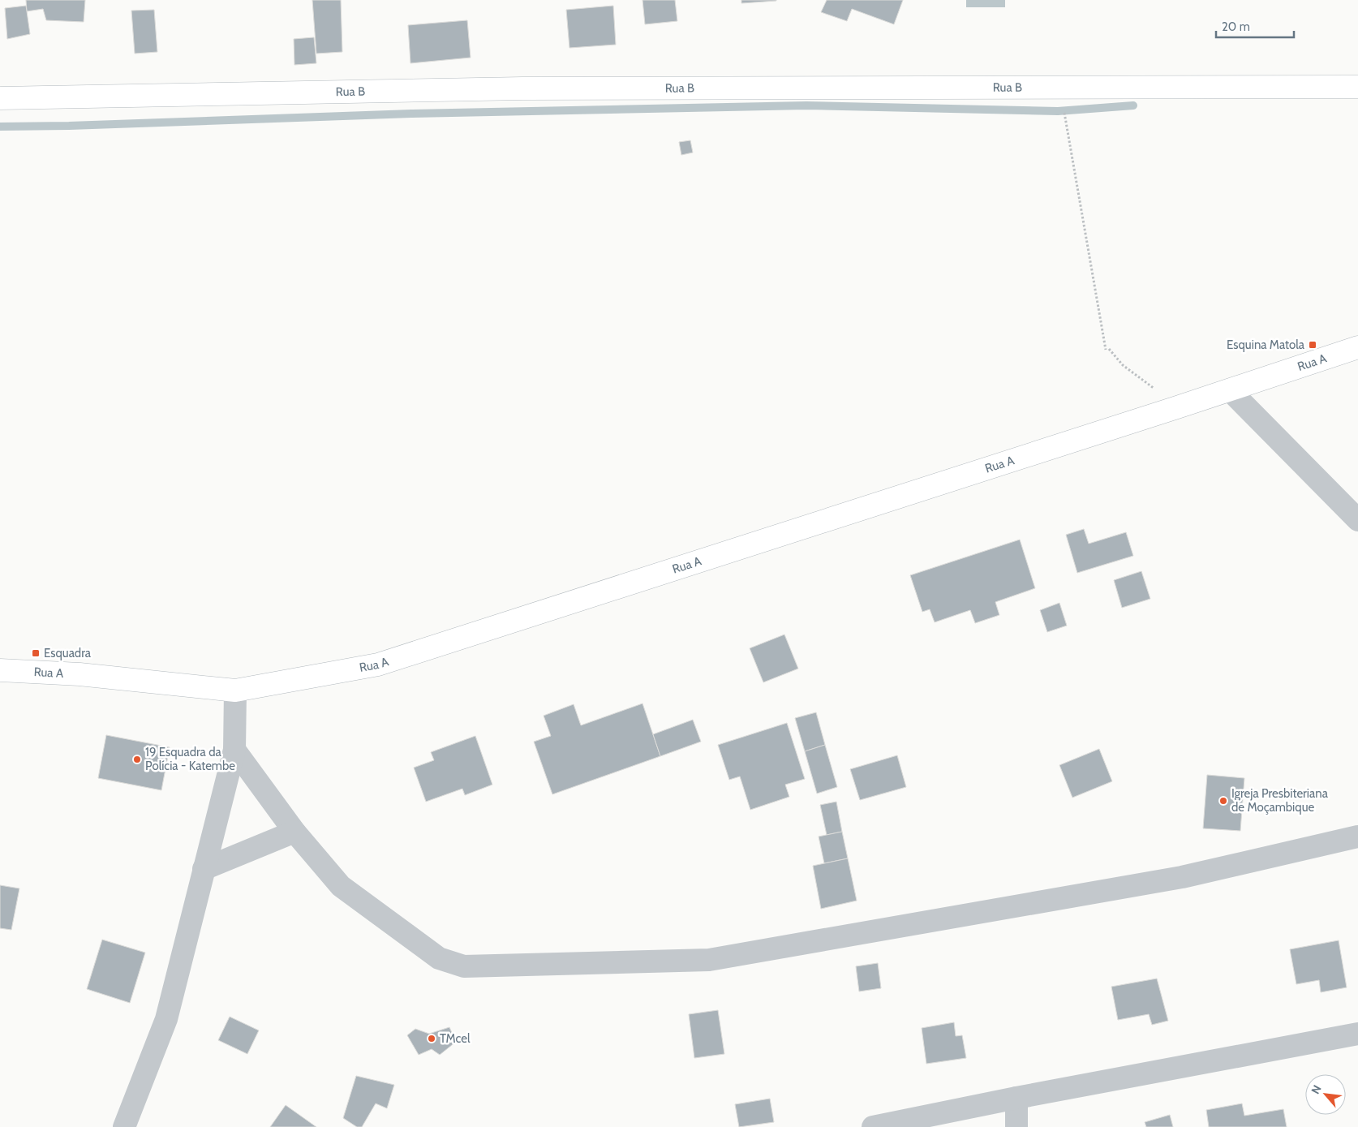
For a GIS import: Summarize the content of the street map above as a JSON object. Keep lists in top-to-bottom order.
{
  "streets": {
    "main road": ["Rua B", "Rua A"]
  },
  "places": {
    "transit": ["Esquina Matola", "Esquadra"],
    "other": ["19 Esquadra da Polícia - Katembe", "Igreja Presbiteriana de Moçambique", "TMcel"]
  },
  "scale_bar": "20 m",
  "north": "top left"
}
